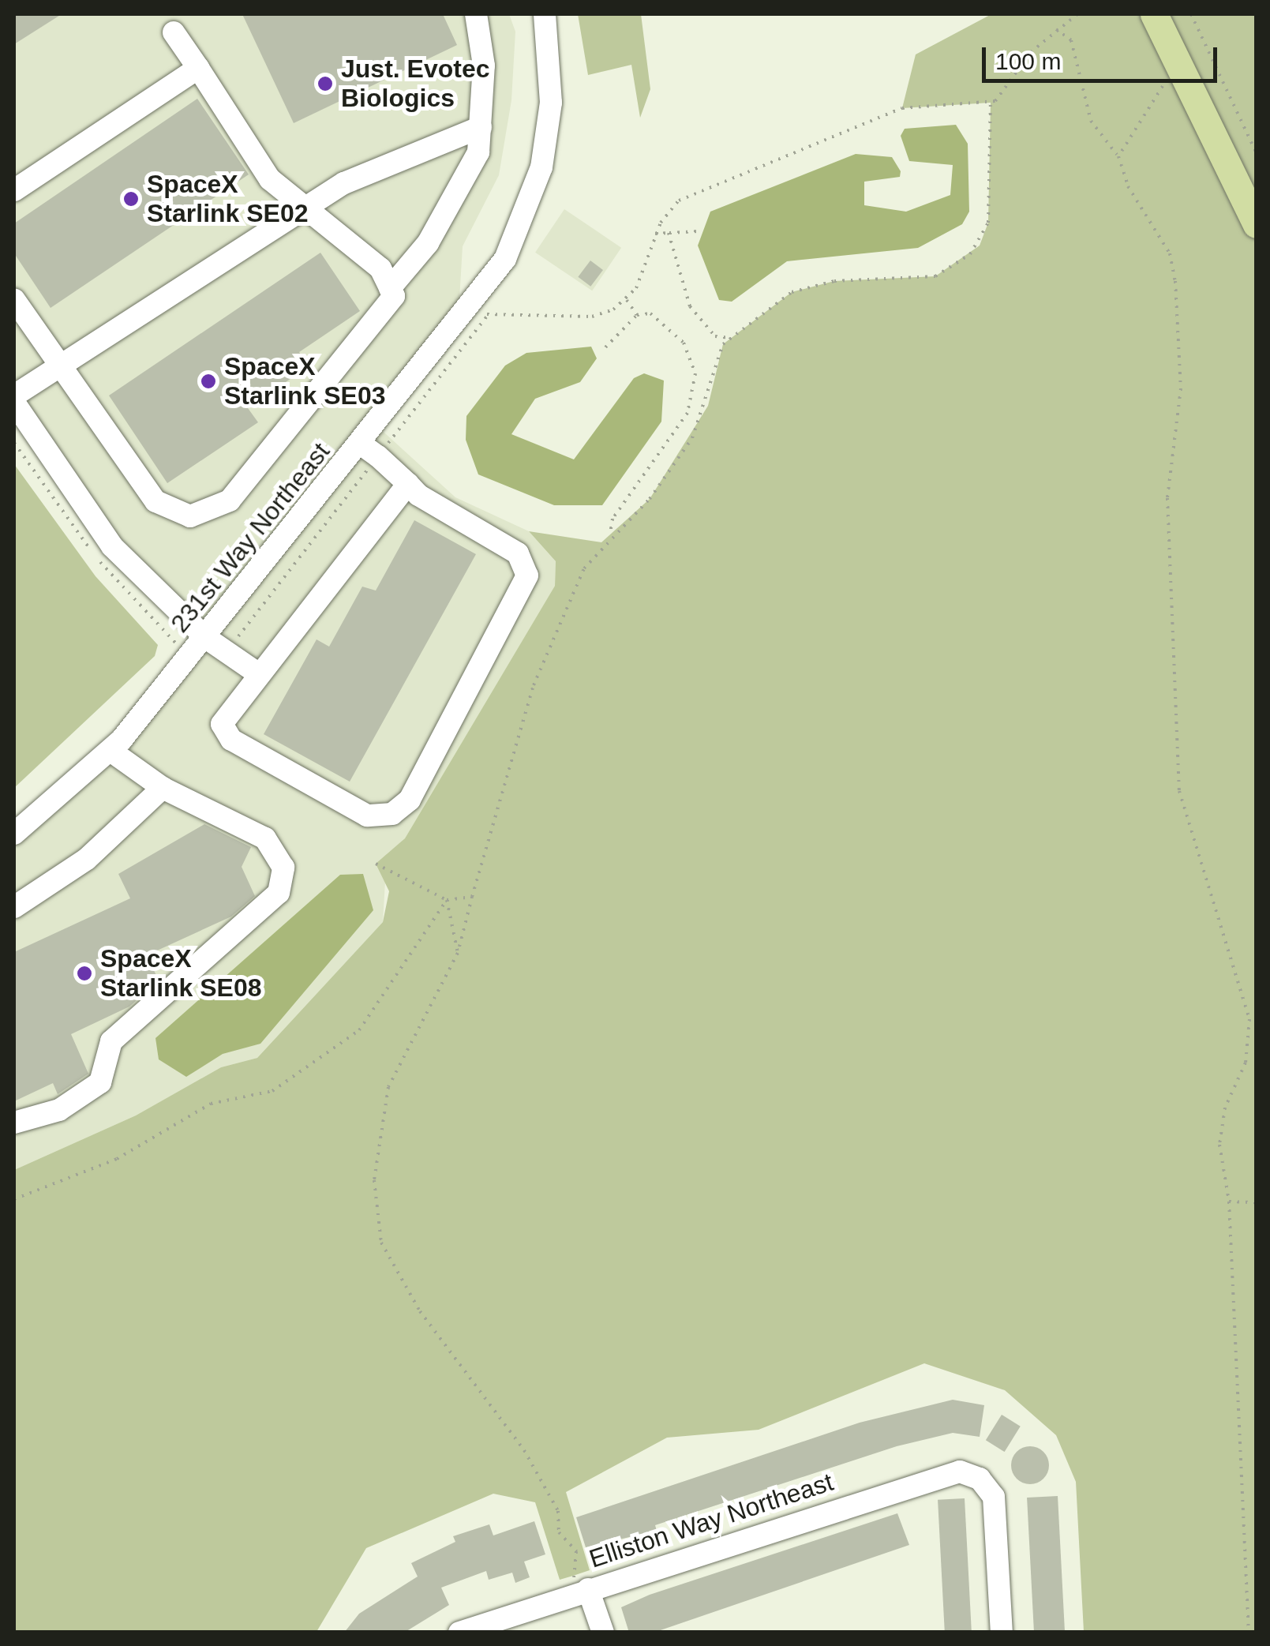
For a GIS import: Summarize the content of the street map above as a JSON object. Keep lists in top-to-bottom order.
{
  "streets": {
    "street": ["231st Way Northeast", "Elliston Way Northeast"]
  },
  "places": [
    "Just. Evotec Biologics",
    "SpaceX Starlink SE02",
    "SpaceX Starlink SE03",
    "SpaceX Starlink SE08"
  ],
  "scale_bar": "100 m"
}
